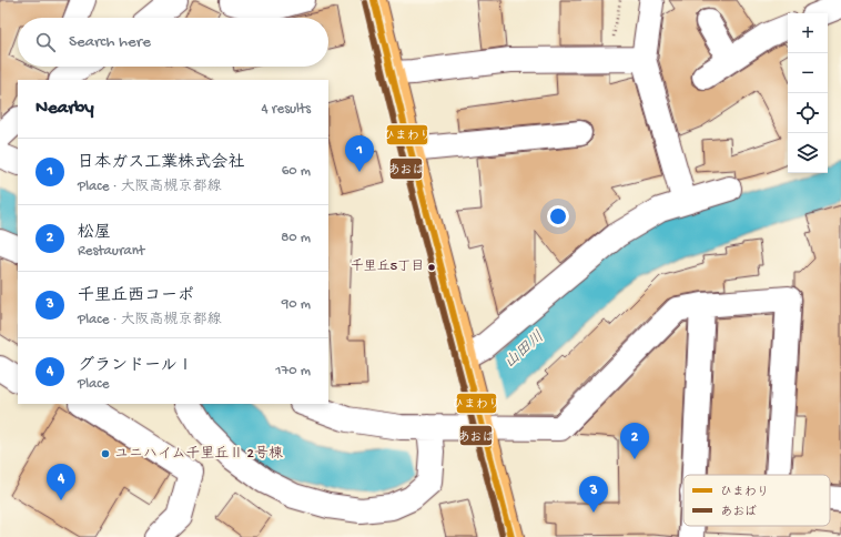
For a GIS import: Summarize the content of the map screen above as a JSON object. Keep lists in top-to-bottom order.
{
  "water": ["山田川"],
  "places": ["千里丘5丁目", "ユニハイム千里丘Ⅱ 2号棟"],
  "lines": ["transit line ひまわり", "transit line あおば"],
  "legend": ["ひまわり", "あおば"],
  "page": {
    "map_buttons": ["+", "−"],
    "search": "Search here",
    "heading": ["Nearby", "4 results"],
    "pins": [
      "1",
      "2",
      "4",
      "3"
    ],
    "list": [
      {
        "mark": "1",
        "name": "日本ガス工業株式会社",
        "note": "Place · 大阪高槻京都線",
        "value": "60 m"
      },
      {
        "mark": "2",
        "name": "松屋",
        "note": "Restaurant",
        "value": "80 m"
      },
      {
        "mark": "3",
        "name": "千里丘西コーポ",
        "note": "Place · 大阪高槻京都線",
        "value": "90 m"
      },
      {
        "mark": "4",
        "name": "グランドールⅠ",
        "note": "Place",
        "value": "170 m"
      }
    ]
  }
}
